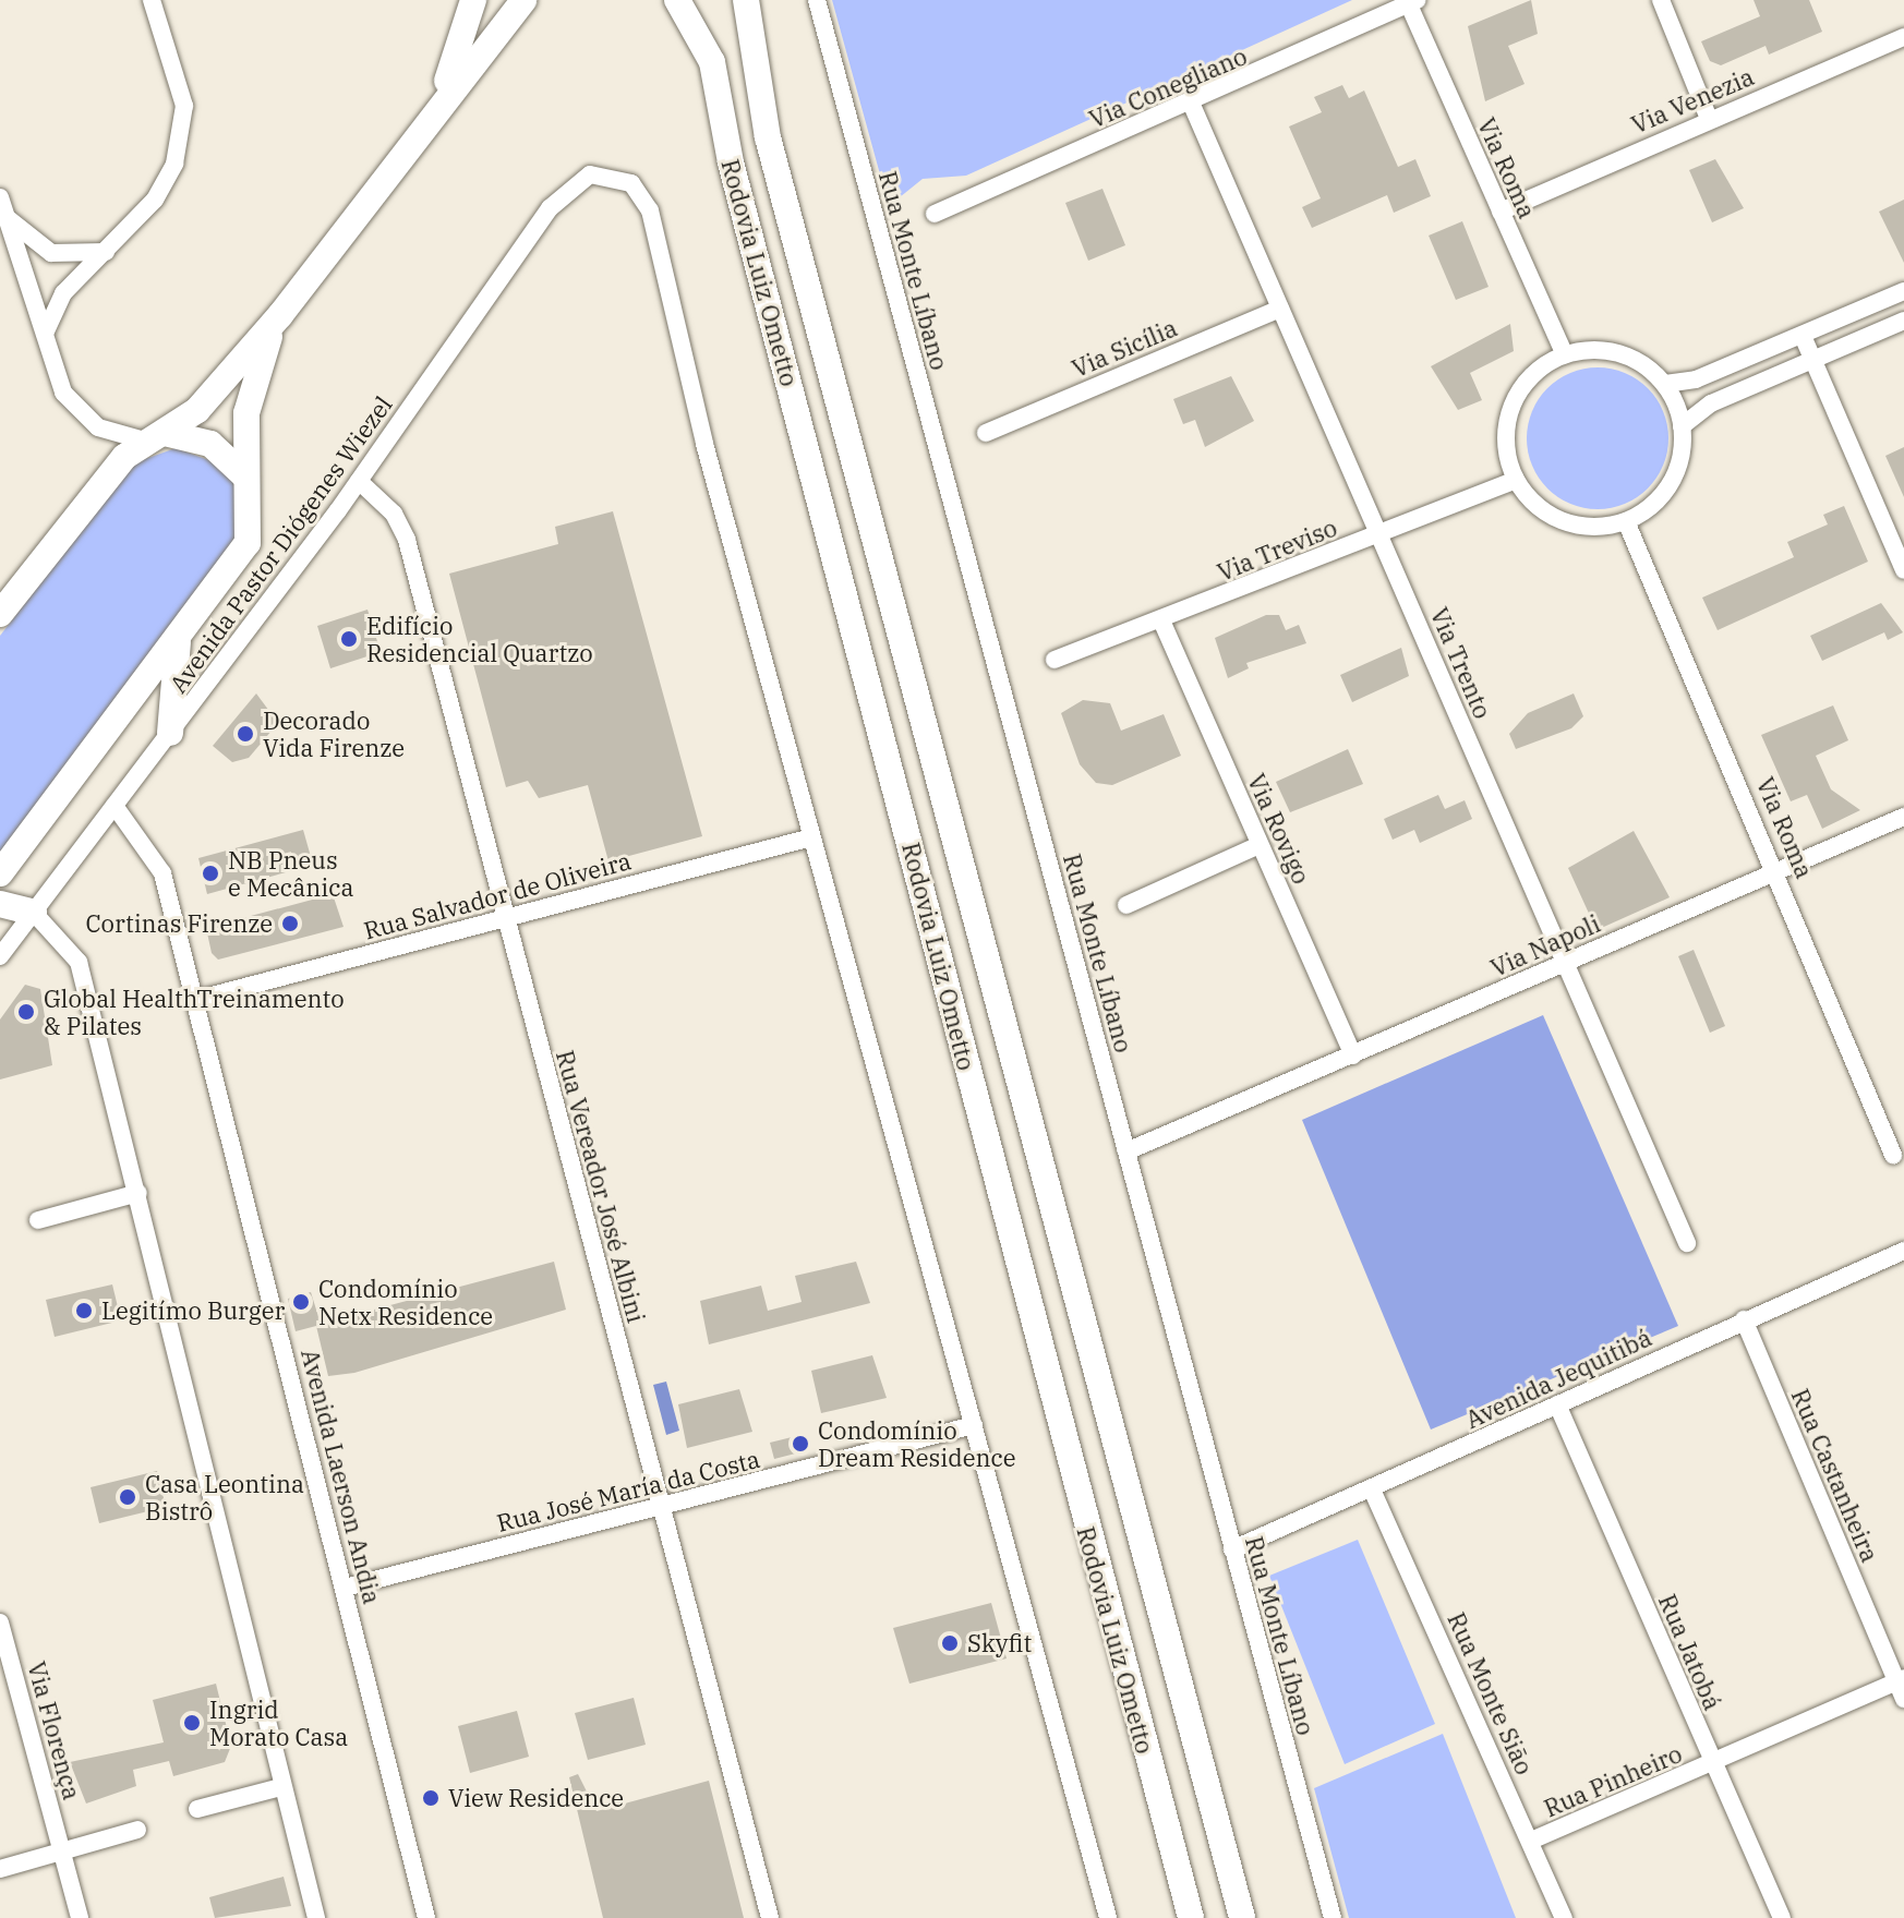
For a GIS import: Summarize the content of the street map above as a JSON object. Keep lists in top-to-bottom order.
{
  "streets": {
    "main road": ["Rodovia Luiz Ometto"],
    "street": [
      "Via Conegliano",
      "Via Venezia",
      "Via Roma",
      "Rua Monte Líbano",
      "Via Sicília",
      "Avenida Pastor Diógenes Wiezel",
      "Via Treviso",
      "Via Trento",
      "Via Rovigo",
      "Rua Salvador de Oliveira",
      "Via Napoli",
      "Rua Vereador José Albini",
      "Avenida Jequitibá",
      "Rua Castanheira",
      "Avenida Laerson Andia",
      "Rua José María da Costa",
      "Rua Jatobá",
      "Rua Monte Sião",
      "Via Florença",
      "Rua Pinheiro"
    ]
  },
  "crossings": [
    ["Via Conegliano", "Via Roma"],
    ["Via Conegliano", "Via Trento"],
    ["Via Venezia", "Via Roma"],
    ["Via Roma", "Via Treviso"],
    ["Via Roma", "Via Napoli"],
    ["Rua Monte Líbano", "Via Napoli"],
    ["Rua Monte Líbano", "Avenida Jequitibá"],
    ["Via Sicília", "Via Trento"],
    ["Avenida Pastor Diógenes Wiezel", "Rua Salvador de Oliveira"],
    ["Avenida Pastor Diógenes Wiezel", "Rua Vereador José Albini"],
    ["Avenida Pastor Diógenes Wiezel", "Avenida Laerson Andia"],
    ["Via Treviso", "Via Trento"],
    ["Via Treviso", "Via Rovigo"],
    ["Via Trento", "Via Napoli"],
    ["Via Rovigo", "Via Napoli"],
    ["Rua Salvador de Oliveira", "Rua Vereador José Albini"],
    ["Rua Salvador de Oliveira", "Avenida Laerson Andia"],
    ["Rua Vereador José Albini", "Rua José María da Costa"],
    ["Avenida Jequitibá", "Rua Castanheira"],
    ["Avenida Jequitibá", "Rua Jatobá"],
    ["Avenida Jequitibá", "Rua Monte Sião"],
    ["Rua Castanheira", "Rua Pinheiro"],
    ["Avenida Laerson Andia", "Rua José María da Costa"],
    ["Rua Jatobá", "Rua Pinheiro"],
    ["Rua Monte Sião", "Rua Pinheiro"]
  ],
  "places": [
    "Edifício Residencial Quartzo",
    "Decorado Vida Firenze",
    "NB Pneus e Mecânica",
    "Cortinas Firenze",
    "Global HealthTreinamento & Pilates",
    "Condomínio Netx Residence",
    "Legitímo Burger",
    "Condomínio Dream Residence",
    "Casa Leontina Bistrô",
    "Skyfit",
    "Ingrid Morato Casa",
    "View Residence"
  ]
}
